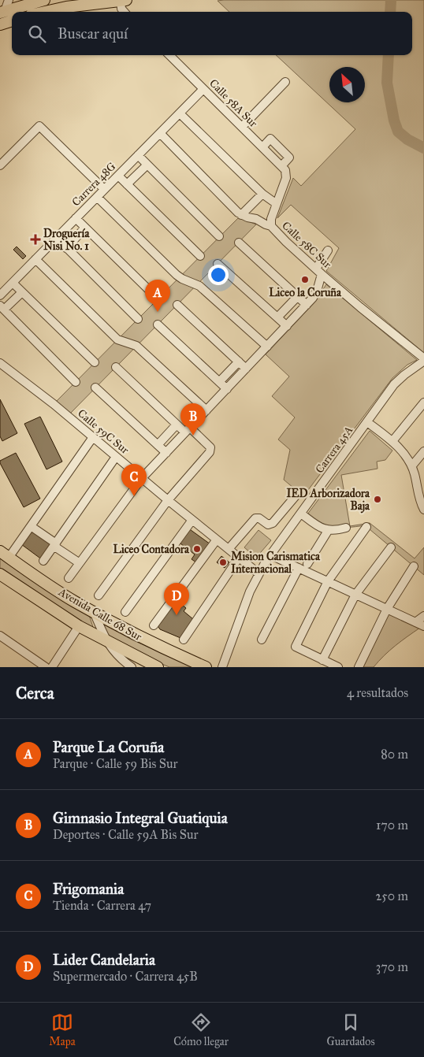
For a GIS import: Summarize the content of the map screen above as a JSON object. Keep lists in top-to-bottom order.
{
  "streets": {
    "main road": ["Avenida Calle 68 Sur"],
    "street": [
      "Calle 58A Sur",
      "Carrera 48G",
      "Calle 58C Sur",
      "Calle 59C Sur",
      "Carrera 45A"
    ]
  },
  "crossings": [
    ["Calle 58A Sur", "Carrera 48G"],
    ["Carrera 48G", "Calle 58C Sur"],
    ["Calle 58C Sur", "Carrera 45A"],
    ["Calle 59C Sur", "Carrera 45A"]
  ],
  "places": {
    "health": ["Droguería Nisi No. 1"],
    "other": [
      "Liceo la Coruña",
      "IED Arborizadora Baja",
      "Liceo Contadora",
      "Mision Carismatica Internacional"
    ]
  },
  "north": "top left",
  "page": {
    "search": "Buscar aquí",
    "pins": [
      "A",
      "B",
      "C",
      "D"
    ],
    "heading": ["Cerca", "4 resultados"],
    "list": [
      {
        "mark": "A",
        "name": "Parque La Coruña",
        "note": "Parque · Calle 59 Bis Sur",
        "value": "80 m"
      },
      {
        "mark": "B",
        "name": "Gimnasio Integral Guatiquia",
        "note": "Deportes · Calle 59A Bis Sur",
        "value": "170 m"
      },
      {
        "mark": "C",
        "name": "Frigomania",
        "note": "Tienda · Carrera 47",
        "value": "250 m"
      },
      {
        "mark": "D",
        "name": "Lider Candelaria",
        "note": "Supermercado · Carrera 45B",
        "value": "370 m"
      }
    ],
    "nav": ["Mapa", "Cómo llegar", "Guardados"]
  }
}
